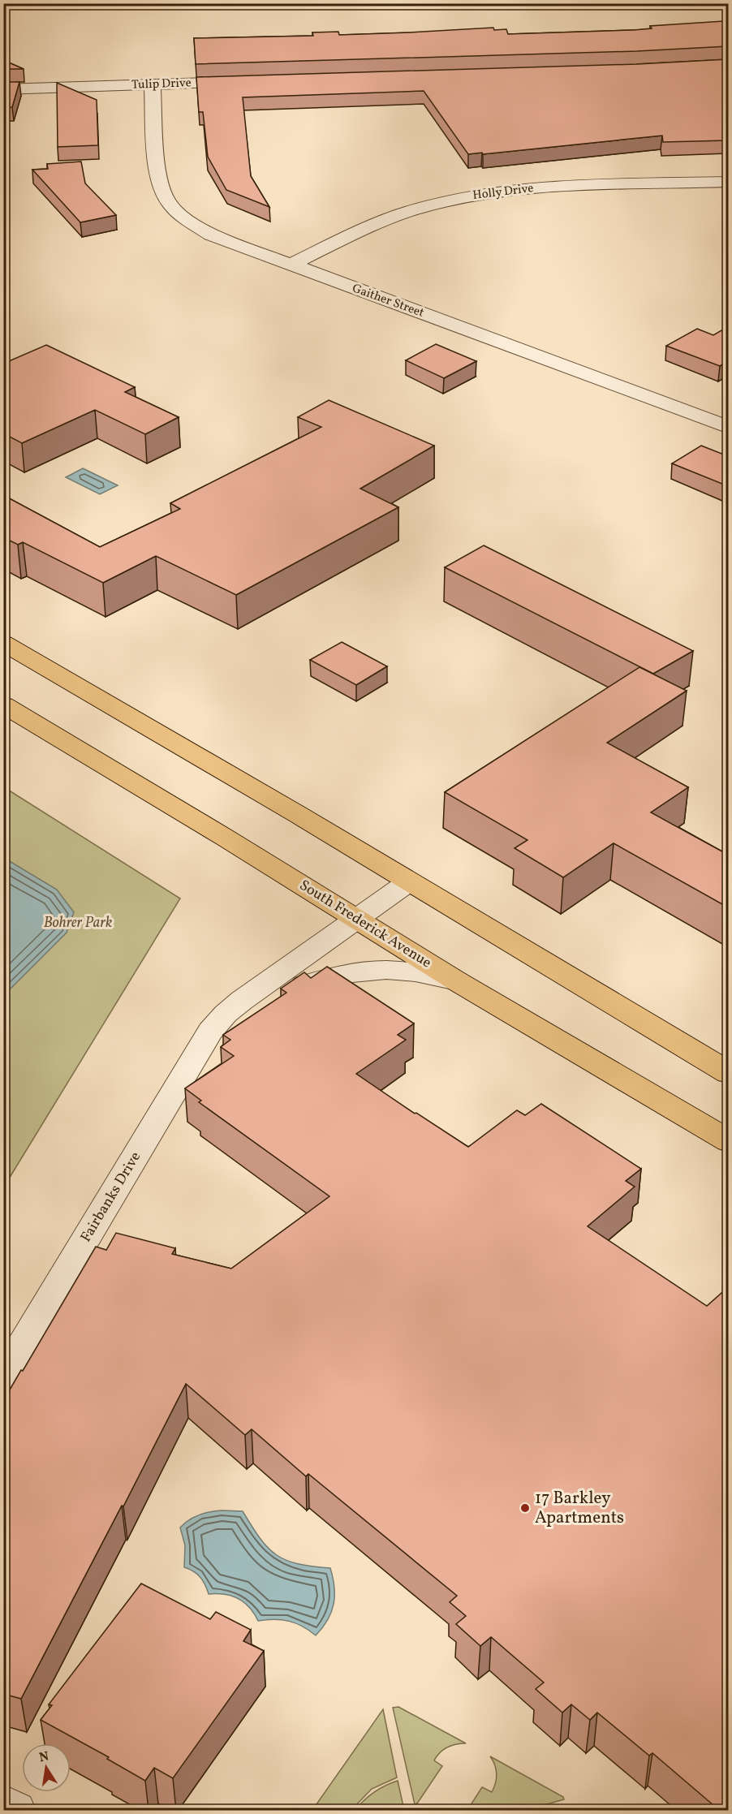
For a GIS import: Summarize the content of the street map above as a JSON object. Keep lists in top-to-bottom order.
{
  "streets": {
    "main road": ["South Frederick Avenue"],
    "street": [
      "Tulip Drive",
      "Holly Drive",
      "Gaither Street",
      "Fairbanks Drive"
    ]
  },
  "crossings": [
    ["Tulip Drive", "Gaither Street"],
    ["Holly Drive", "Gaither Street"],
    ["South Frederick Avenue", "Fairbanks Drive"]
  ],
  "parks": ["Bohrer Park"],
  "places": ["17 Barkley Apartments"],
  "north": "top"
}
